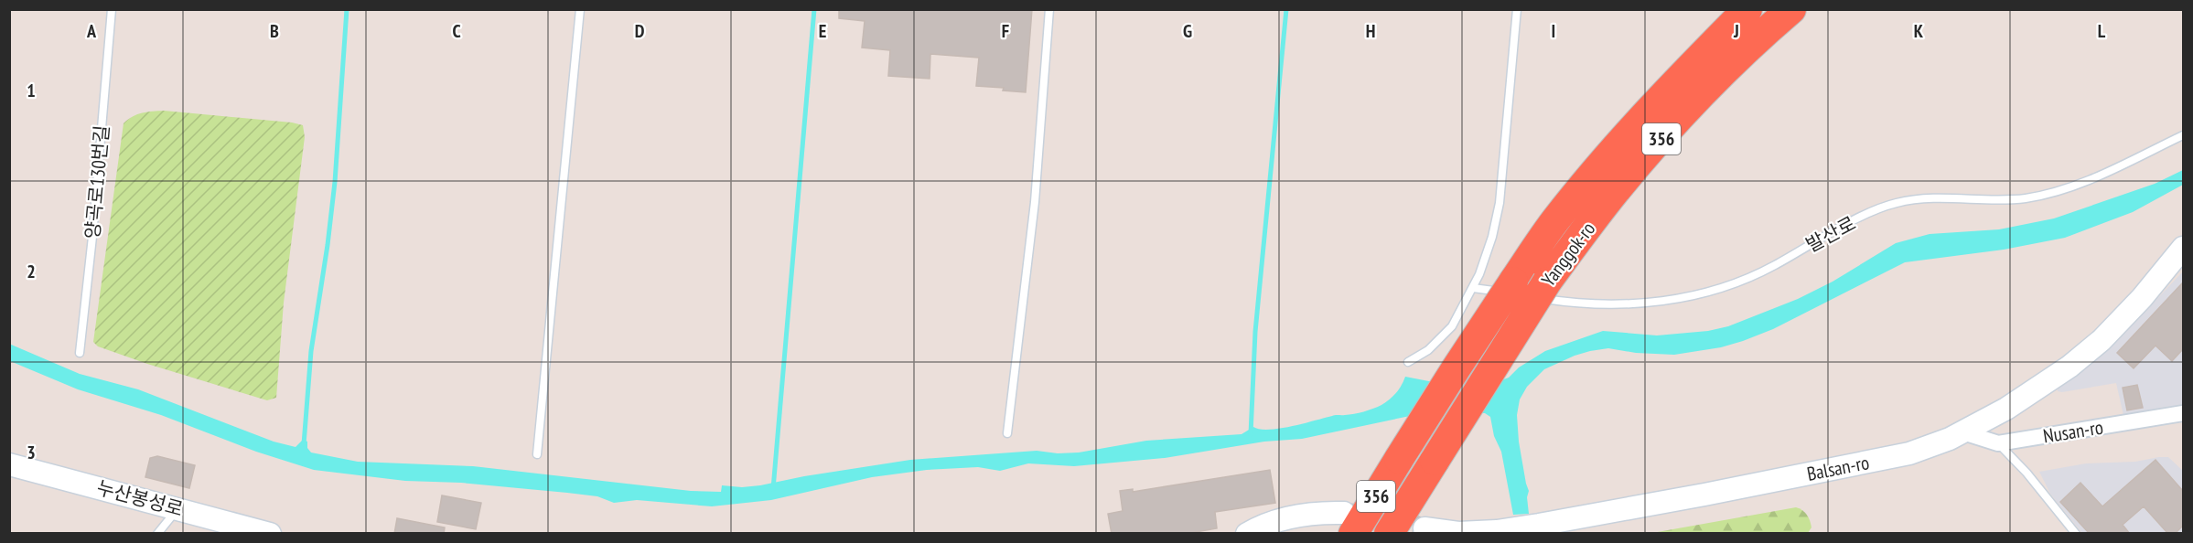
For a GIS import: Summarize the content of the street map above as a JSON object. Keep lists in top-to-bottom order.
{
  "streets": {
    "highway": ["356", "Yanggok-ro"],
    "street": ["Nusan-ro", "Balsan-ro", "누산봉성로"],
    "lane": ["양곡로130번길", "발산로"]
  },
  "crossings": [
    ["발산로", "Yanggok-ro"],
    ["Nusan-ro", "Balsan-ro"]
  ],
  "grid": {
    "columns": [
      "A",
      "B",
      "C",
      "D",
      "E",
      "F",
      "G",
      "H",
      "I",
      "J",
      "K",
      "L"
    ],
    "rows": ["1", "2", "3"]
  }
}
